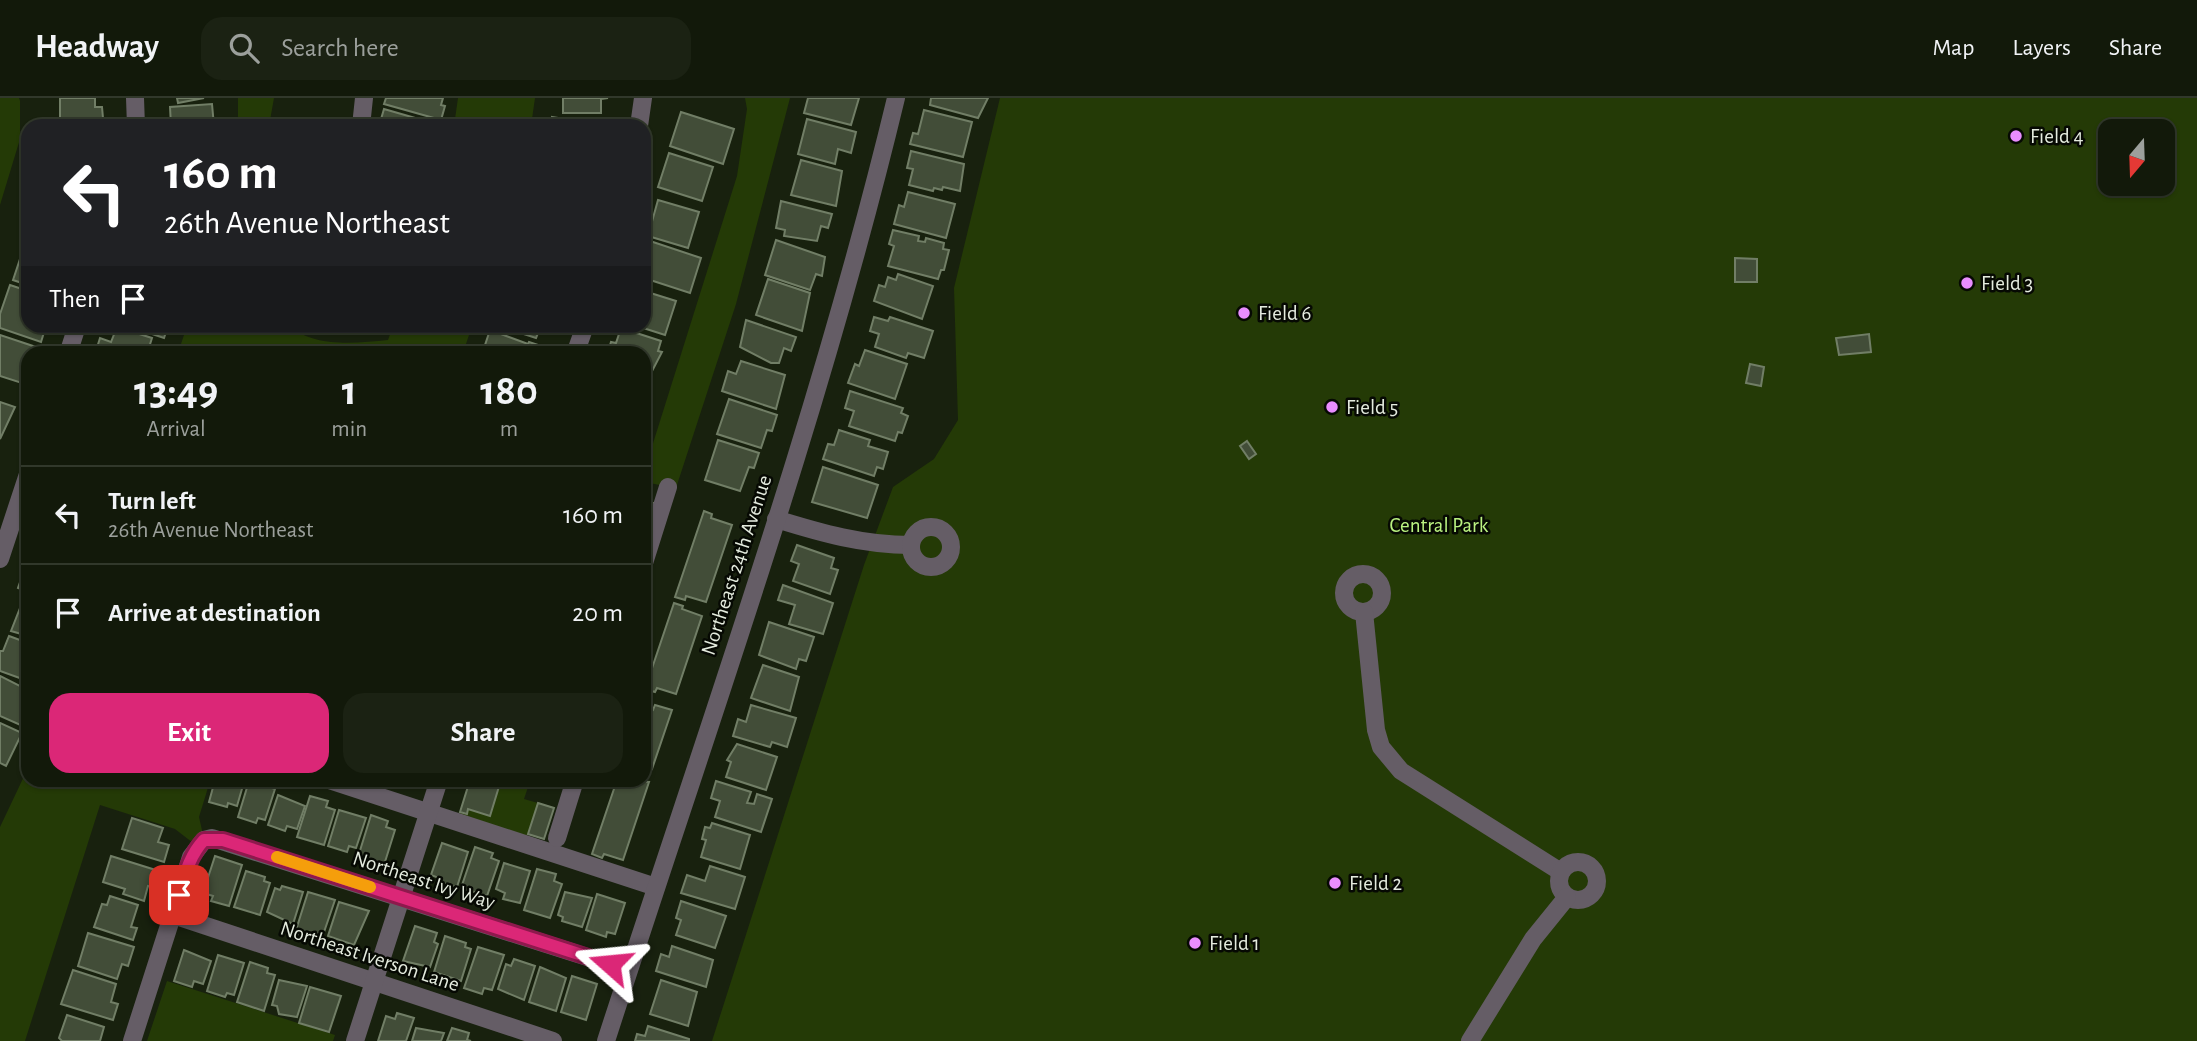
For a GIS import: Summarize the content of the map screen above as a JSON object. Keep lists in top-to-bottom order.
{
  "streets": {
    "street": ["Northeast 24th Avenue", "Northeast Ivy Way", "Northeast Iverson Lane"]
  },
  "crossings": [
    ["Northeast 24th Avenue", "Northeast Ivy Way"],
    ["Northeast Ivy Way", "Northeast Iverson Lane"]
  ],
  "parks": ["Central Park"],
  "places": [
    "Field 4",
    "Field 3",
    "Field 6",
    "Field 5",
    "Field 2",
    "Field 1"
  ],
  "north": "bottom",
  "page": {
    "header": "Headway",
    "search": "Search here",
    "nav": ["Map", "Layers", "Share"],
    "turn": ["160 m", "26th Avenue Northeast"],
    "then": "Then",
    "eta": [
      "13:49",
      "Arrival",
      "1",
      "min",
      "180",
      "m"
    ],
    "list": [
      {
        "name": "Turn left",
        "note": "26th Avenue Northeast",
        "value": "160 m"
      },
      {
        "name": "Arrive at destination",
        "value": "20 m"
      }
    ],
    "buttons": ["Exit", "Share"]
  }
}
